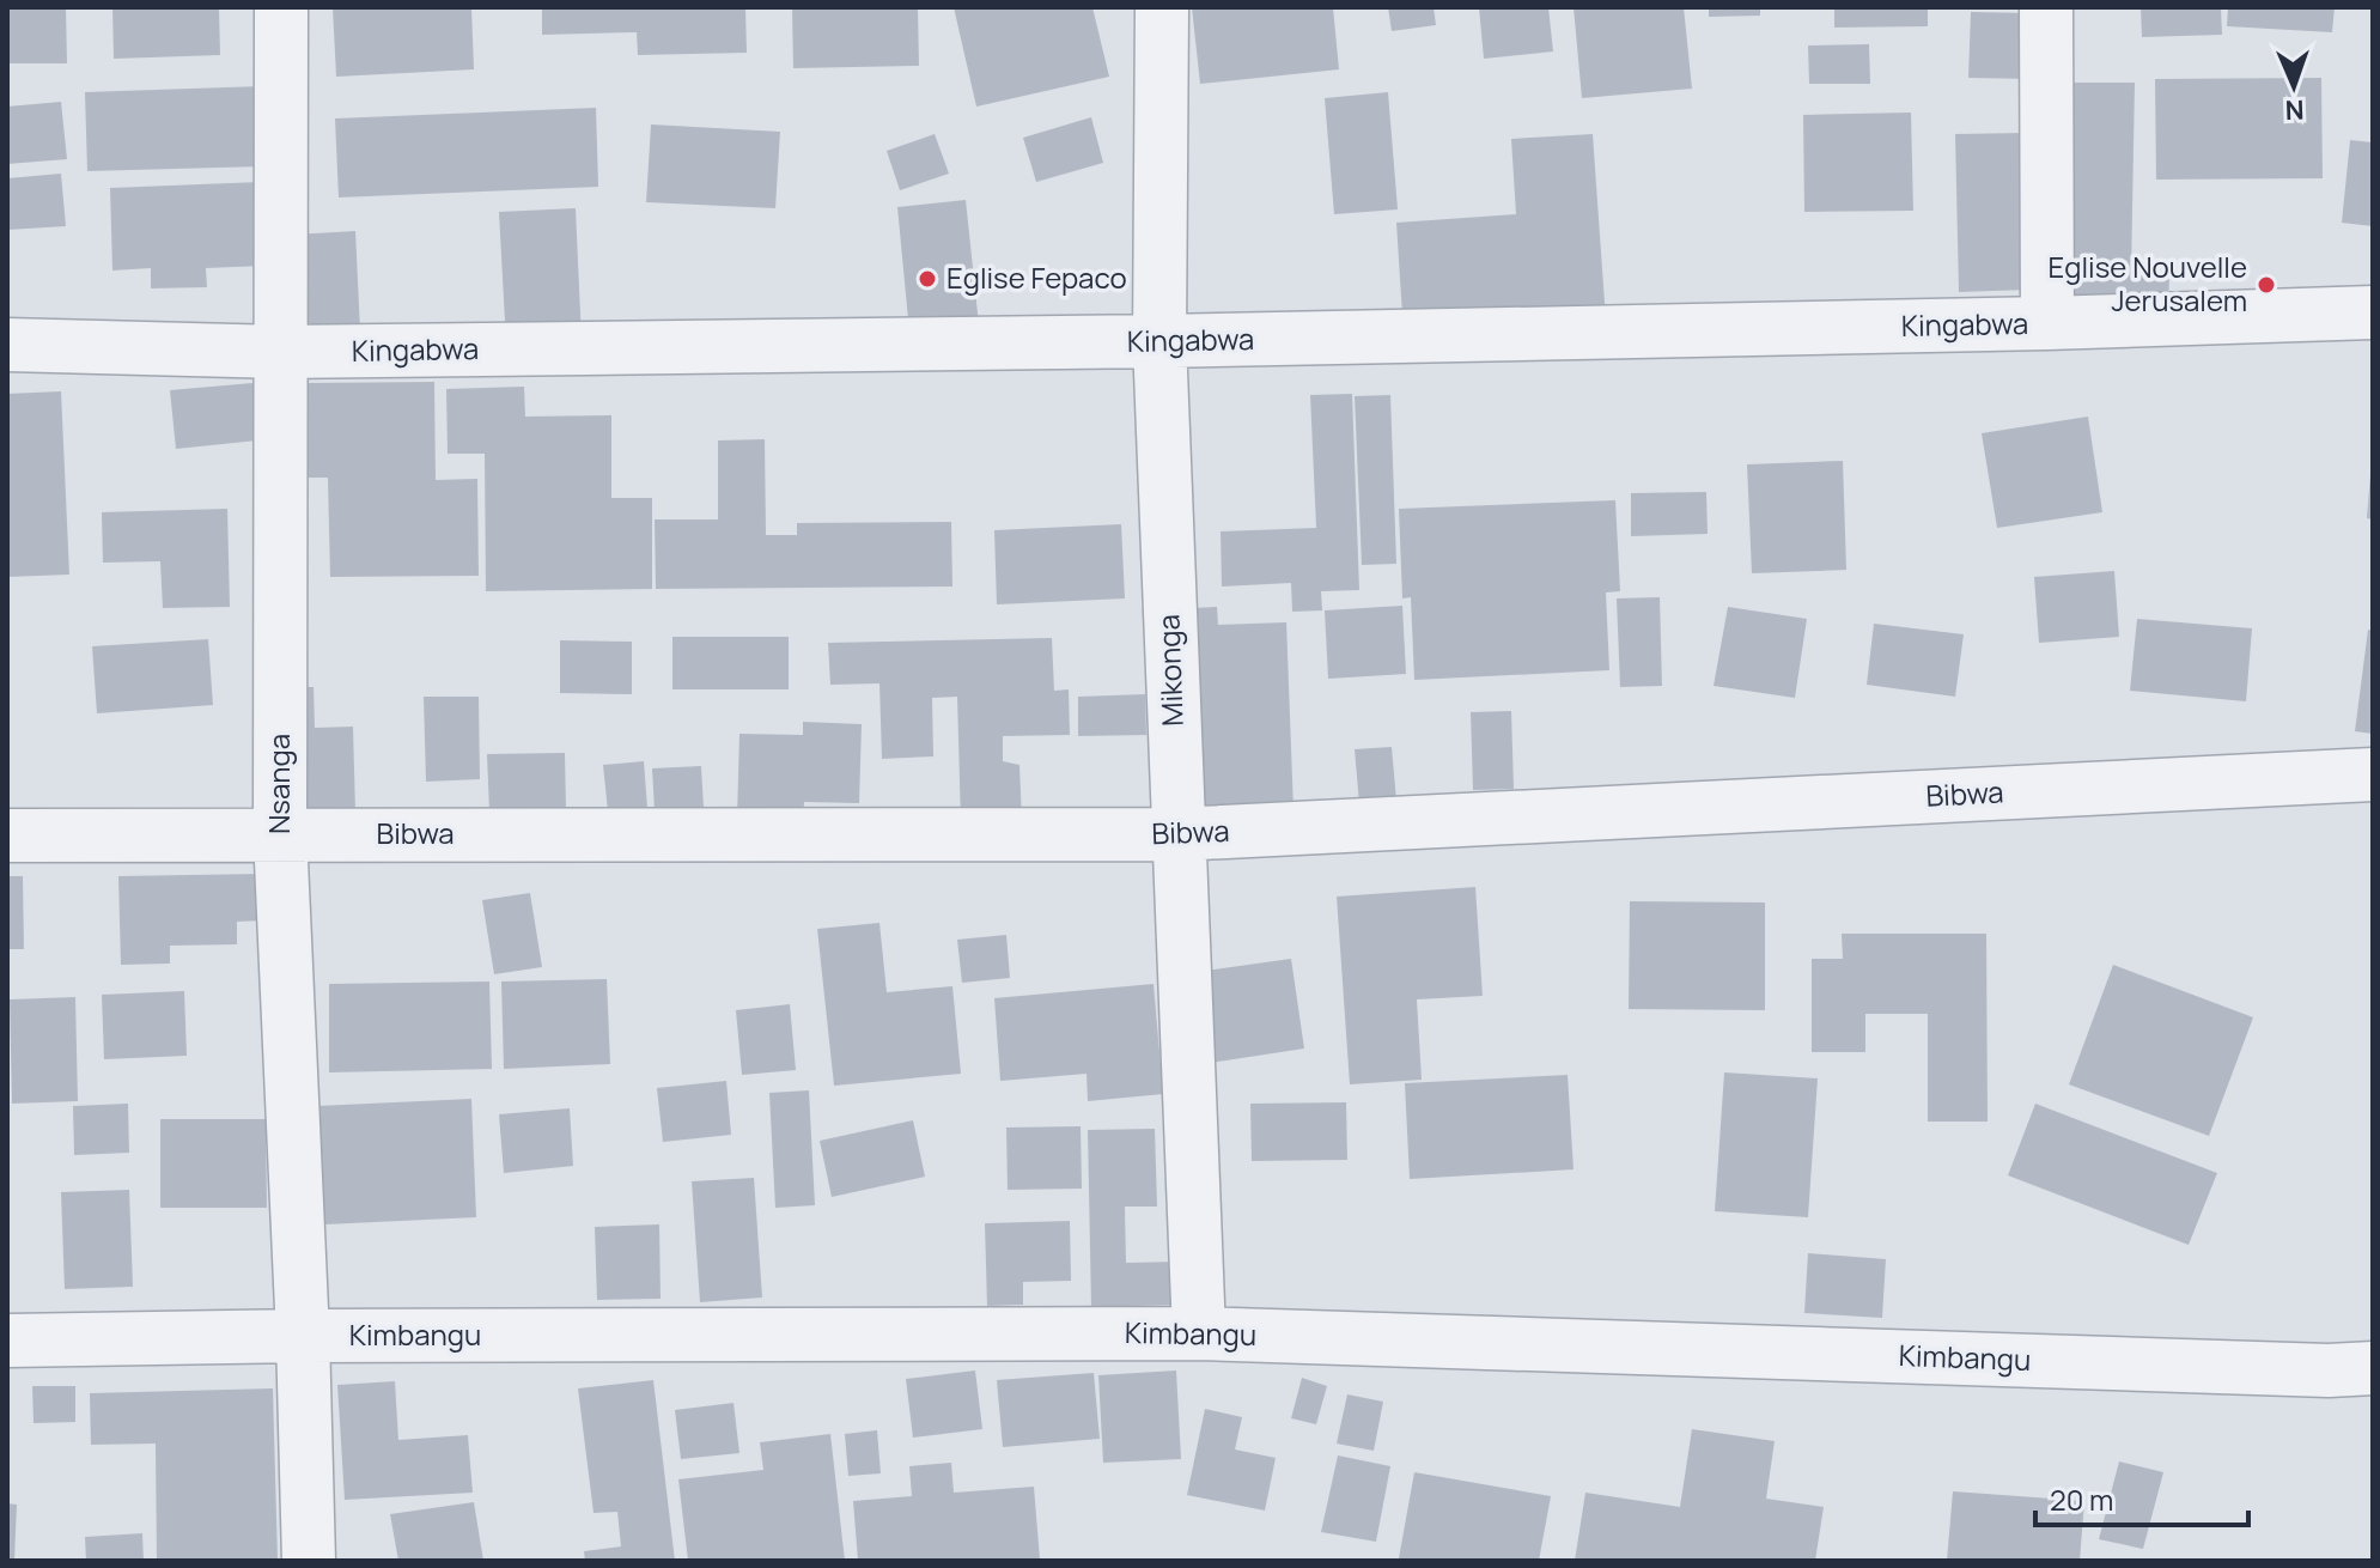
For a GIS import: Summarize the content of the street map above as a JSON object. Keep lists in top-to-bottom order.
{
  "streets": {
    "street": [
      "Kingabwa",
      "Mikonga",
      "Nsanga",
      "Bibwa",
      "Kimbangu"
    ]
  },
  "crossings": [
    ["Kingabwa", "Mikonga"],
    ["Kingabwa", "Nsanga"],
    ["Mikonga", "Bibwa"],
    ["Mikonga", "Kimbangu"],
    ["Nsanga", "Bibwa"],
    ["Nsanga", "Kimbangu"]
  ],
  "places": ["Eglise Fepaco", "Eglise Nouvelle Jerusalem"],
  "scale_bar": "20 m",
  "north": "bottom"
}
